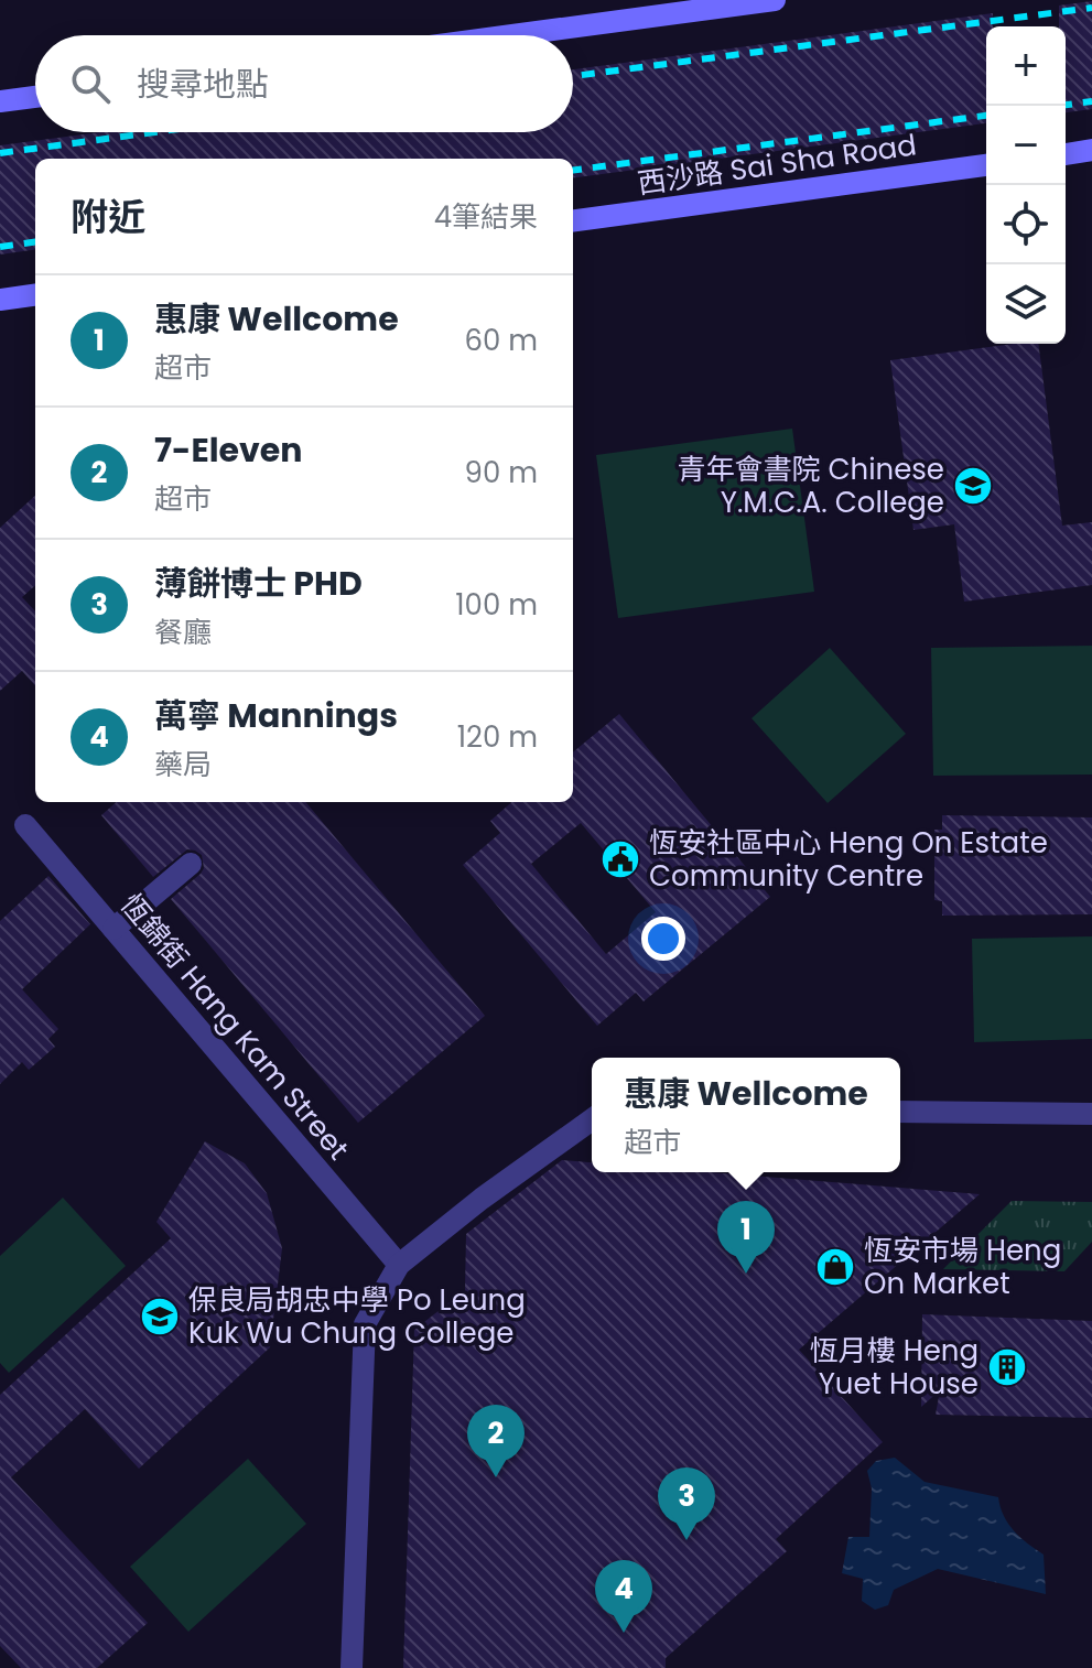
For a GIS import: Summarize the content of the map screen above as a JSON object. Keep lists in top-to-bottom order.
{
  "streets": {
    "main road": ["西沙路 Sai Sha Road"],
    "lane": ["恆錦街 Hang Kam Street"]
  },
  "places": {
    "school or university": ["青年會書院 Chinese Y.M.C.A. College", "保良局胡忠中學 Po Leung Kuk Wu Chung College"],
    "public building": ["恆安社區中心 Heng On Estate Community Centre"],
    "shop": ["恆安市場 Heng On Market"],
    "building": ["恆月樓 Heng Yuet House"]
  },
  "page": {
    "map_buttons": ["+", "−"],
    "search": "搜尋地點",
    "heading": ["附近", "4筆結果"],
    "list": [
      {
        "mark": "1",
        "name": "惠康 Wellcome",
        "note": "超市",
        "value": "60 m"
      },
      {
        "mark": "2",
        "name": "7-Eleven",
        "note": "超市",
        "value": "90 m"
      },
      {
        "mark": "3",
        "name": "薄餅博士 PHD",
        "note": "餐廳",
        "value": "100 m"
      },
      {
        "mark": "4",
        "name": "萬寧 Mannings",
        "note": "藥局",
        "value": "120 m"
      }
    ],
    "popup": ["惠康 Wellcome", "超市"],
    "pins": [
      "1",
      "2",
      "3",
      "4"
    ]
  }
}
